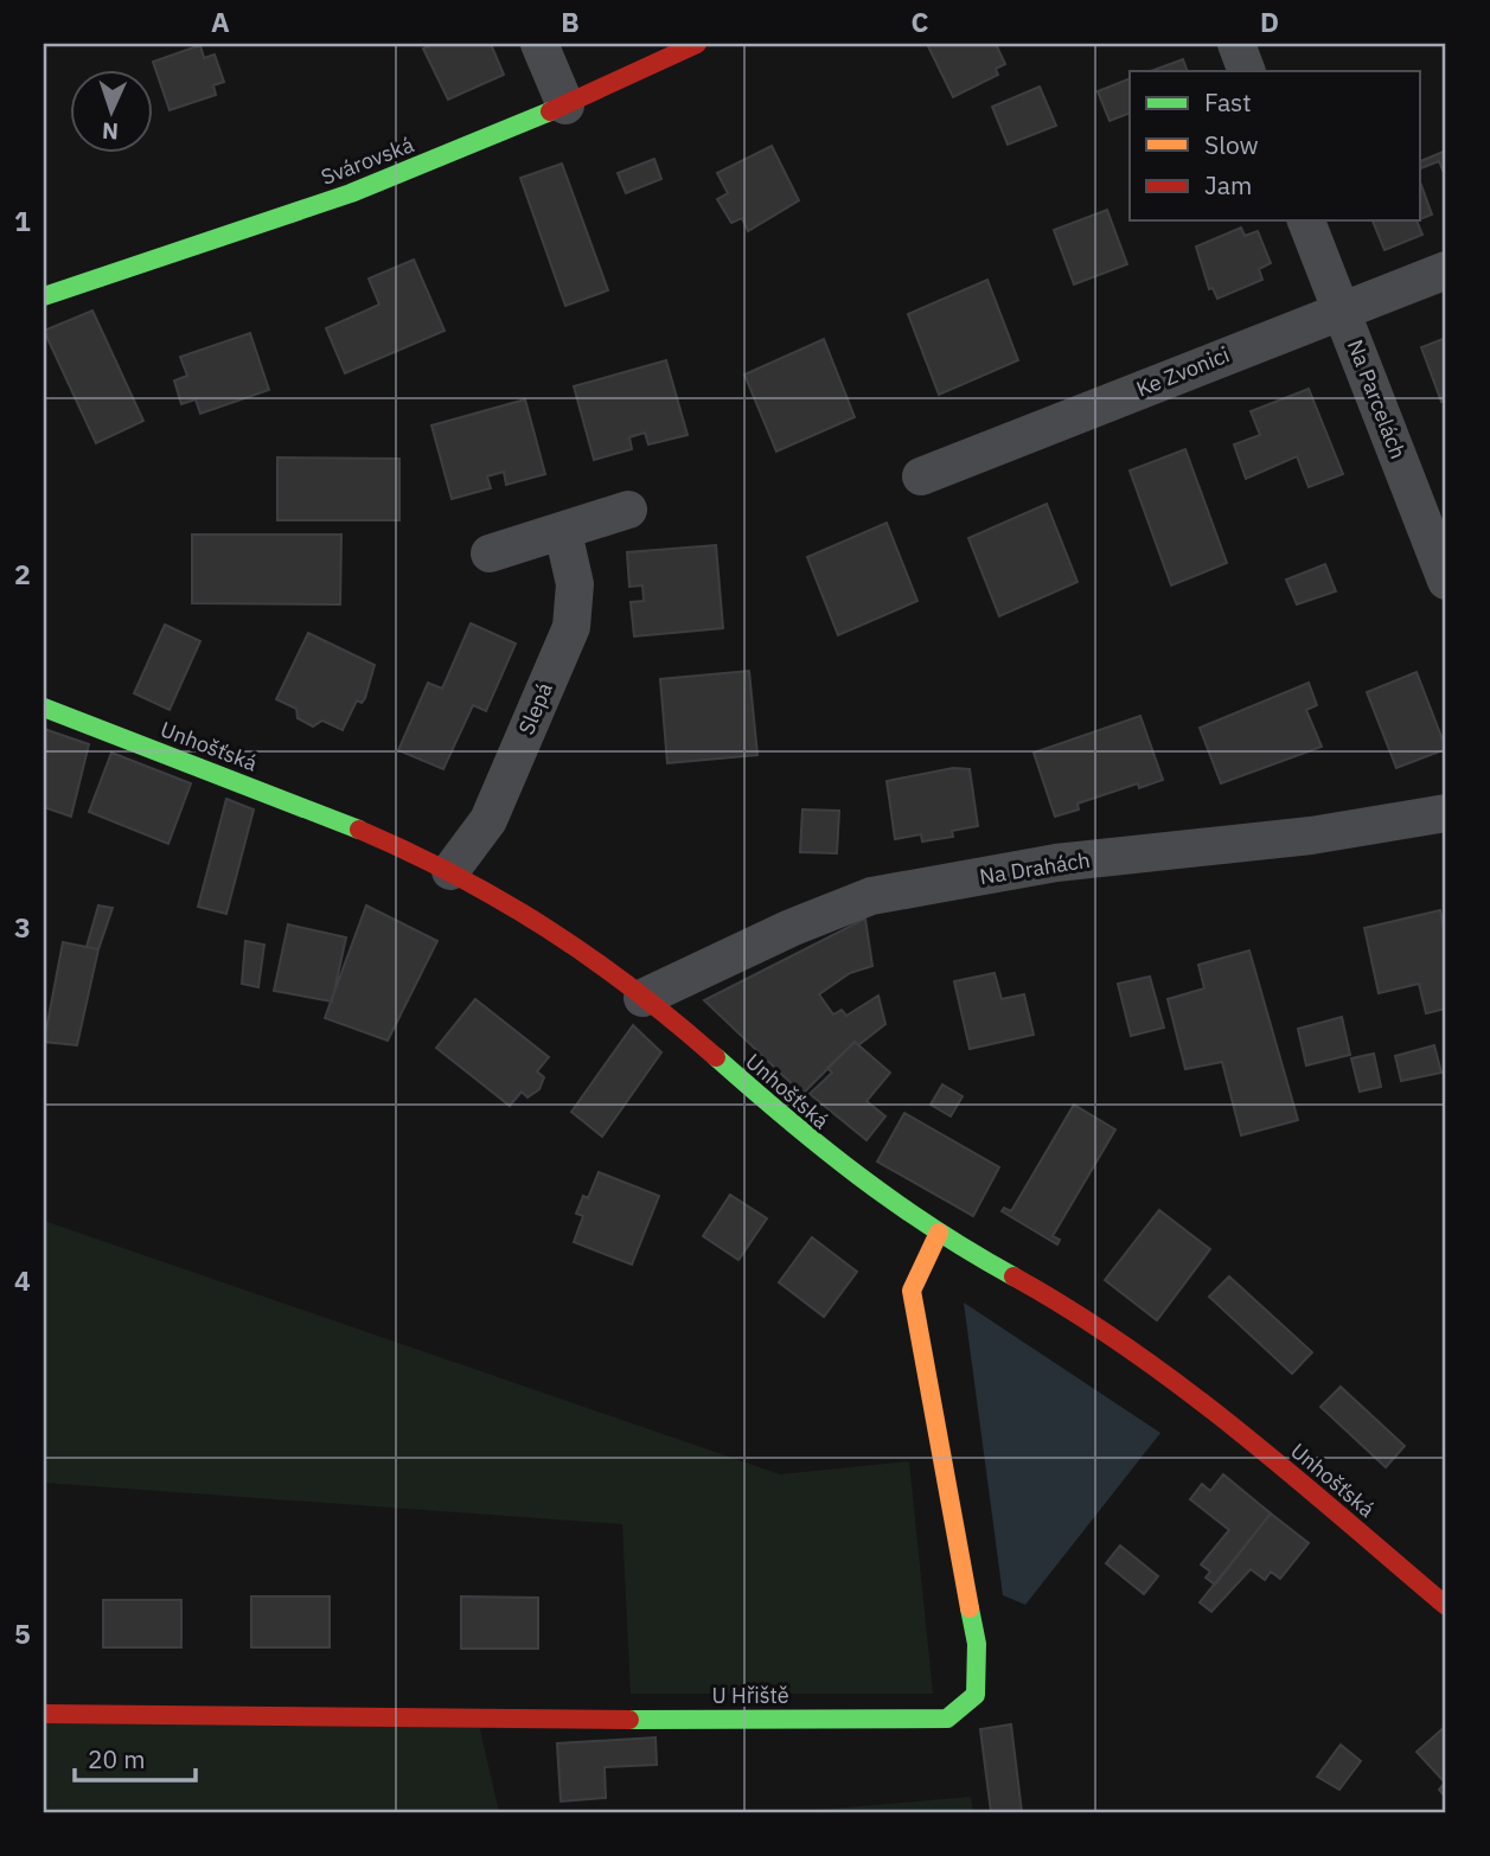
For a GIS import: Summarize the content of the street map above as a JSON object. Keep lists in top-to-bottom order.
{
  "streets": {
    "street": [
      "Svárovská",
      "Ke Zvonici",
      "Na Parcelách",
      "Slepá",
      "Unhošťská",
      "Na Drahách",
      "U Hřiště"
    ]
  },
  "crossings": [
    ["Ke Zvonici", "Na Parcelách"],
    ["Slepá", "Unhošťská"],
    ["Unhošťská", "Na Drahách"],
    ["Unhošťská", "U Hřiště"]
  ],
  "legend": ["Fast", "Slow", "Jam"],
  "scale_bar": "20 m",
  "north": "bottom",
  "grid": {
    "columns": [
      "A",
      "B",
      "C",
      "D"
    ],
    "rows": [
      "1",
      "2",
      "3",
      "4",
      "5"
    ]
  }
}
